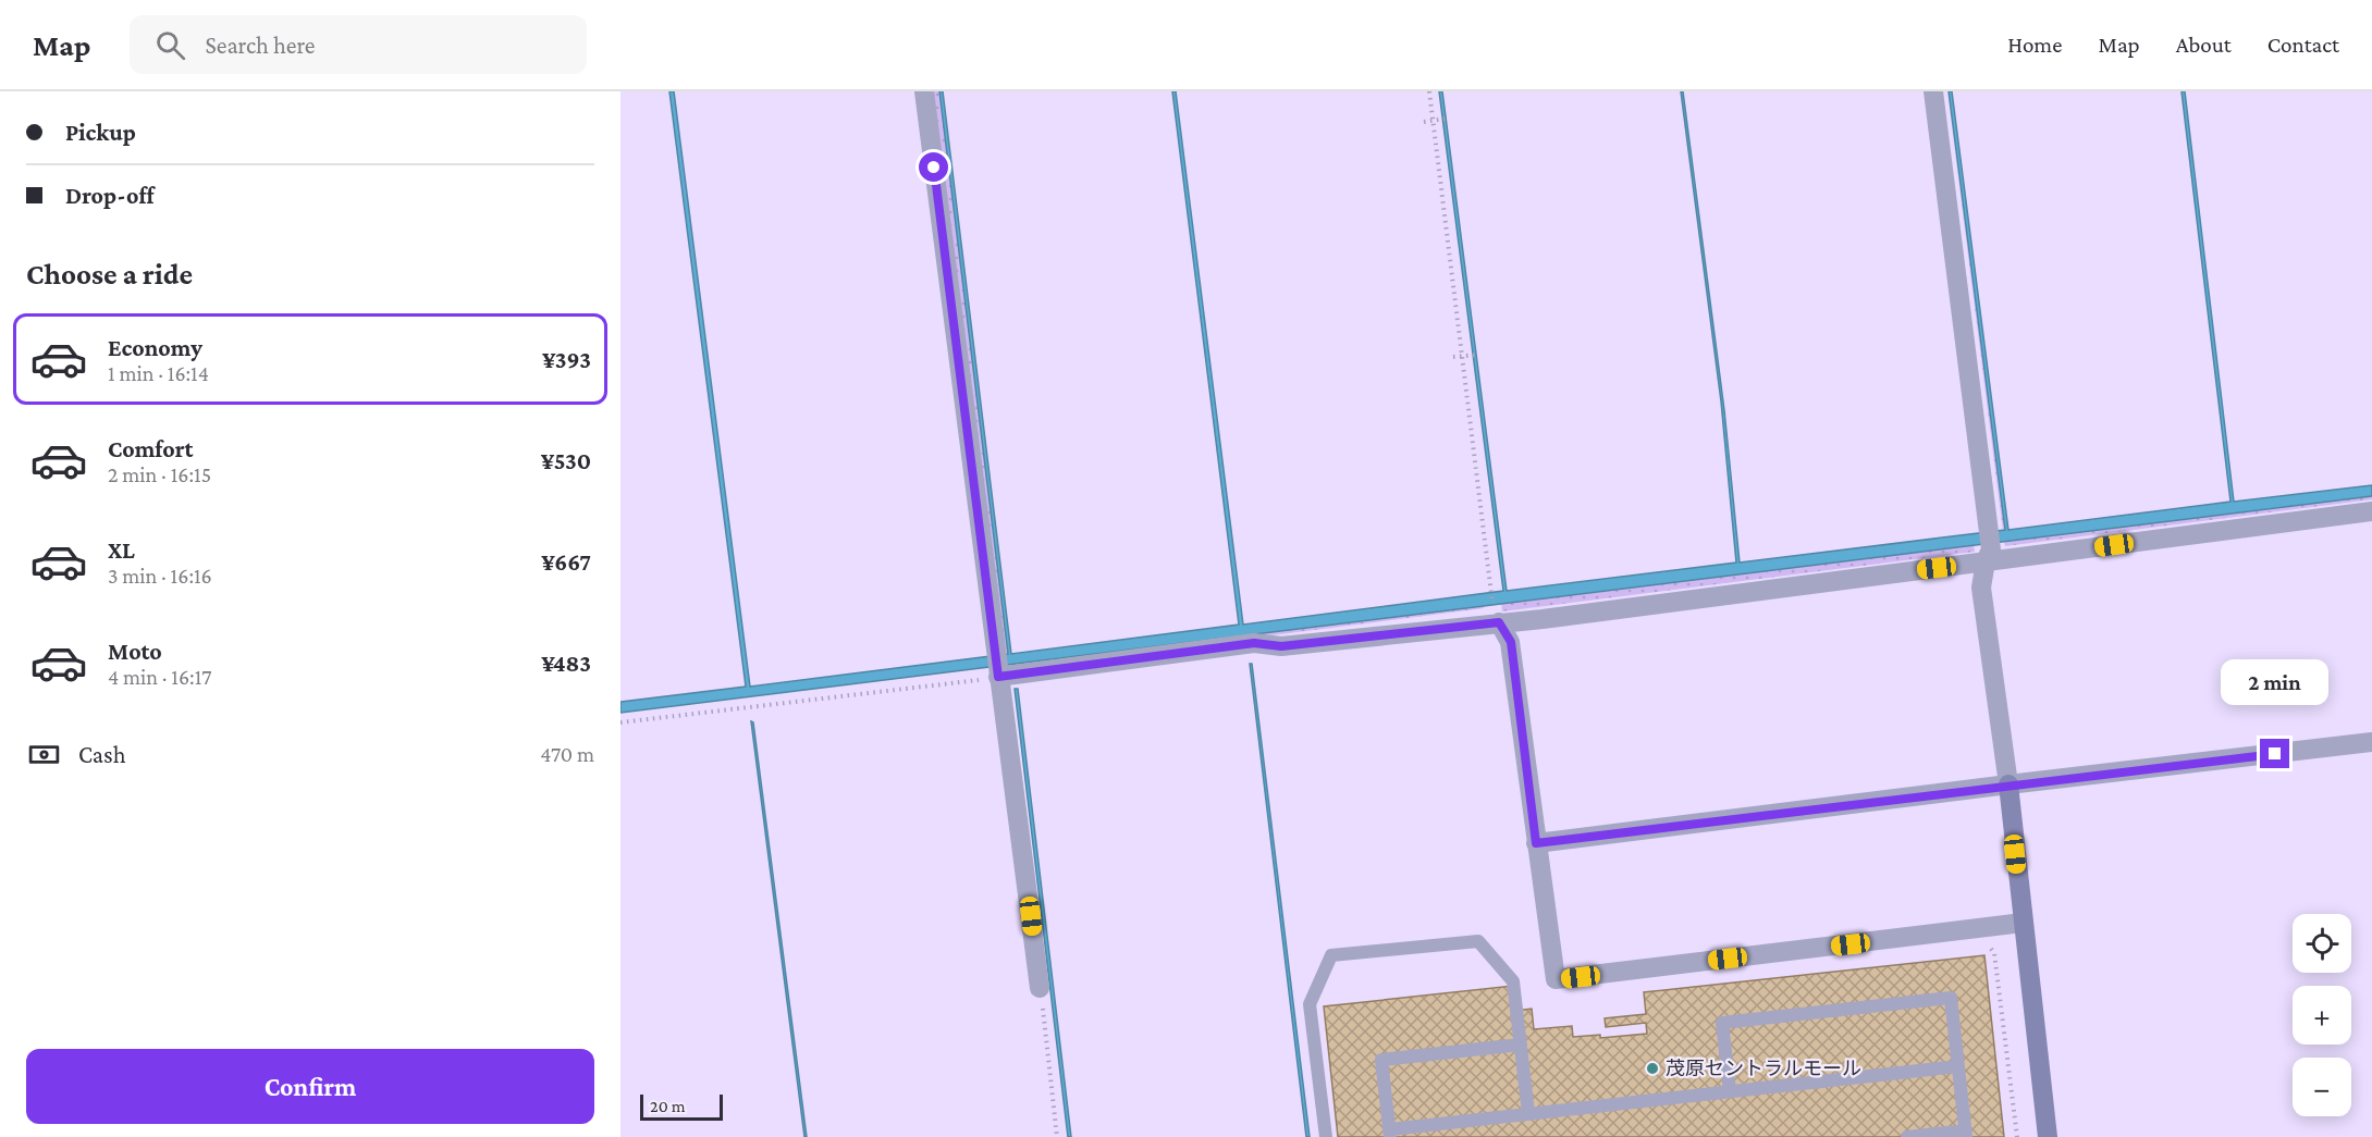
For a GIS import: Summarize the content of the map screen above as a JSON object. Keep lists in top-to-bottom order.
{
  "places": ["茂原セントラルモール"],
  "scale_bar": "20 m",
  "page": {
    "header": "Map",
    "search": "Search here",
    "nav": [
      "Home",
      "Map",
      "About",
      "Contact"
    ],
    "banner": ["Pickup", "Drop-off"],
    "heading": "Choose a ride",
    "list": [
      {
        "name": "Economy",
        "note": "1 min · 16:14",
        "value": "¥393"
      },
      {
        "name": "Comfort",
        "note": "2 min · 16:15",
        "value": "¥530"
      },
      {
        "name": "XL",
        "note": "3 min · 16:16",
        "value": "¥667"
      },
      {
        "name": "Moto",
        "note": "4 min · 16:17",
        "value": "¥483"
      }
    ],
    "bubble": "2 min",
    "pay": ["Cash", "470 m"],
    "map_buttons": ["+", "−"],
    "buttons": "Confirm",
    "scale": "20 m"
  }
}
